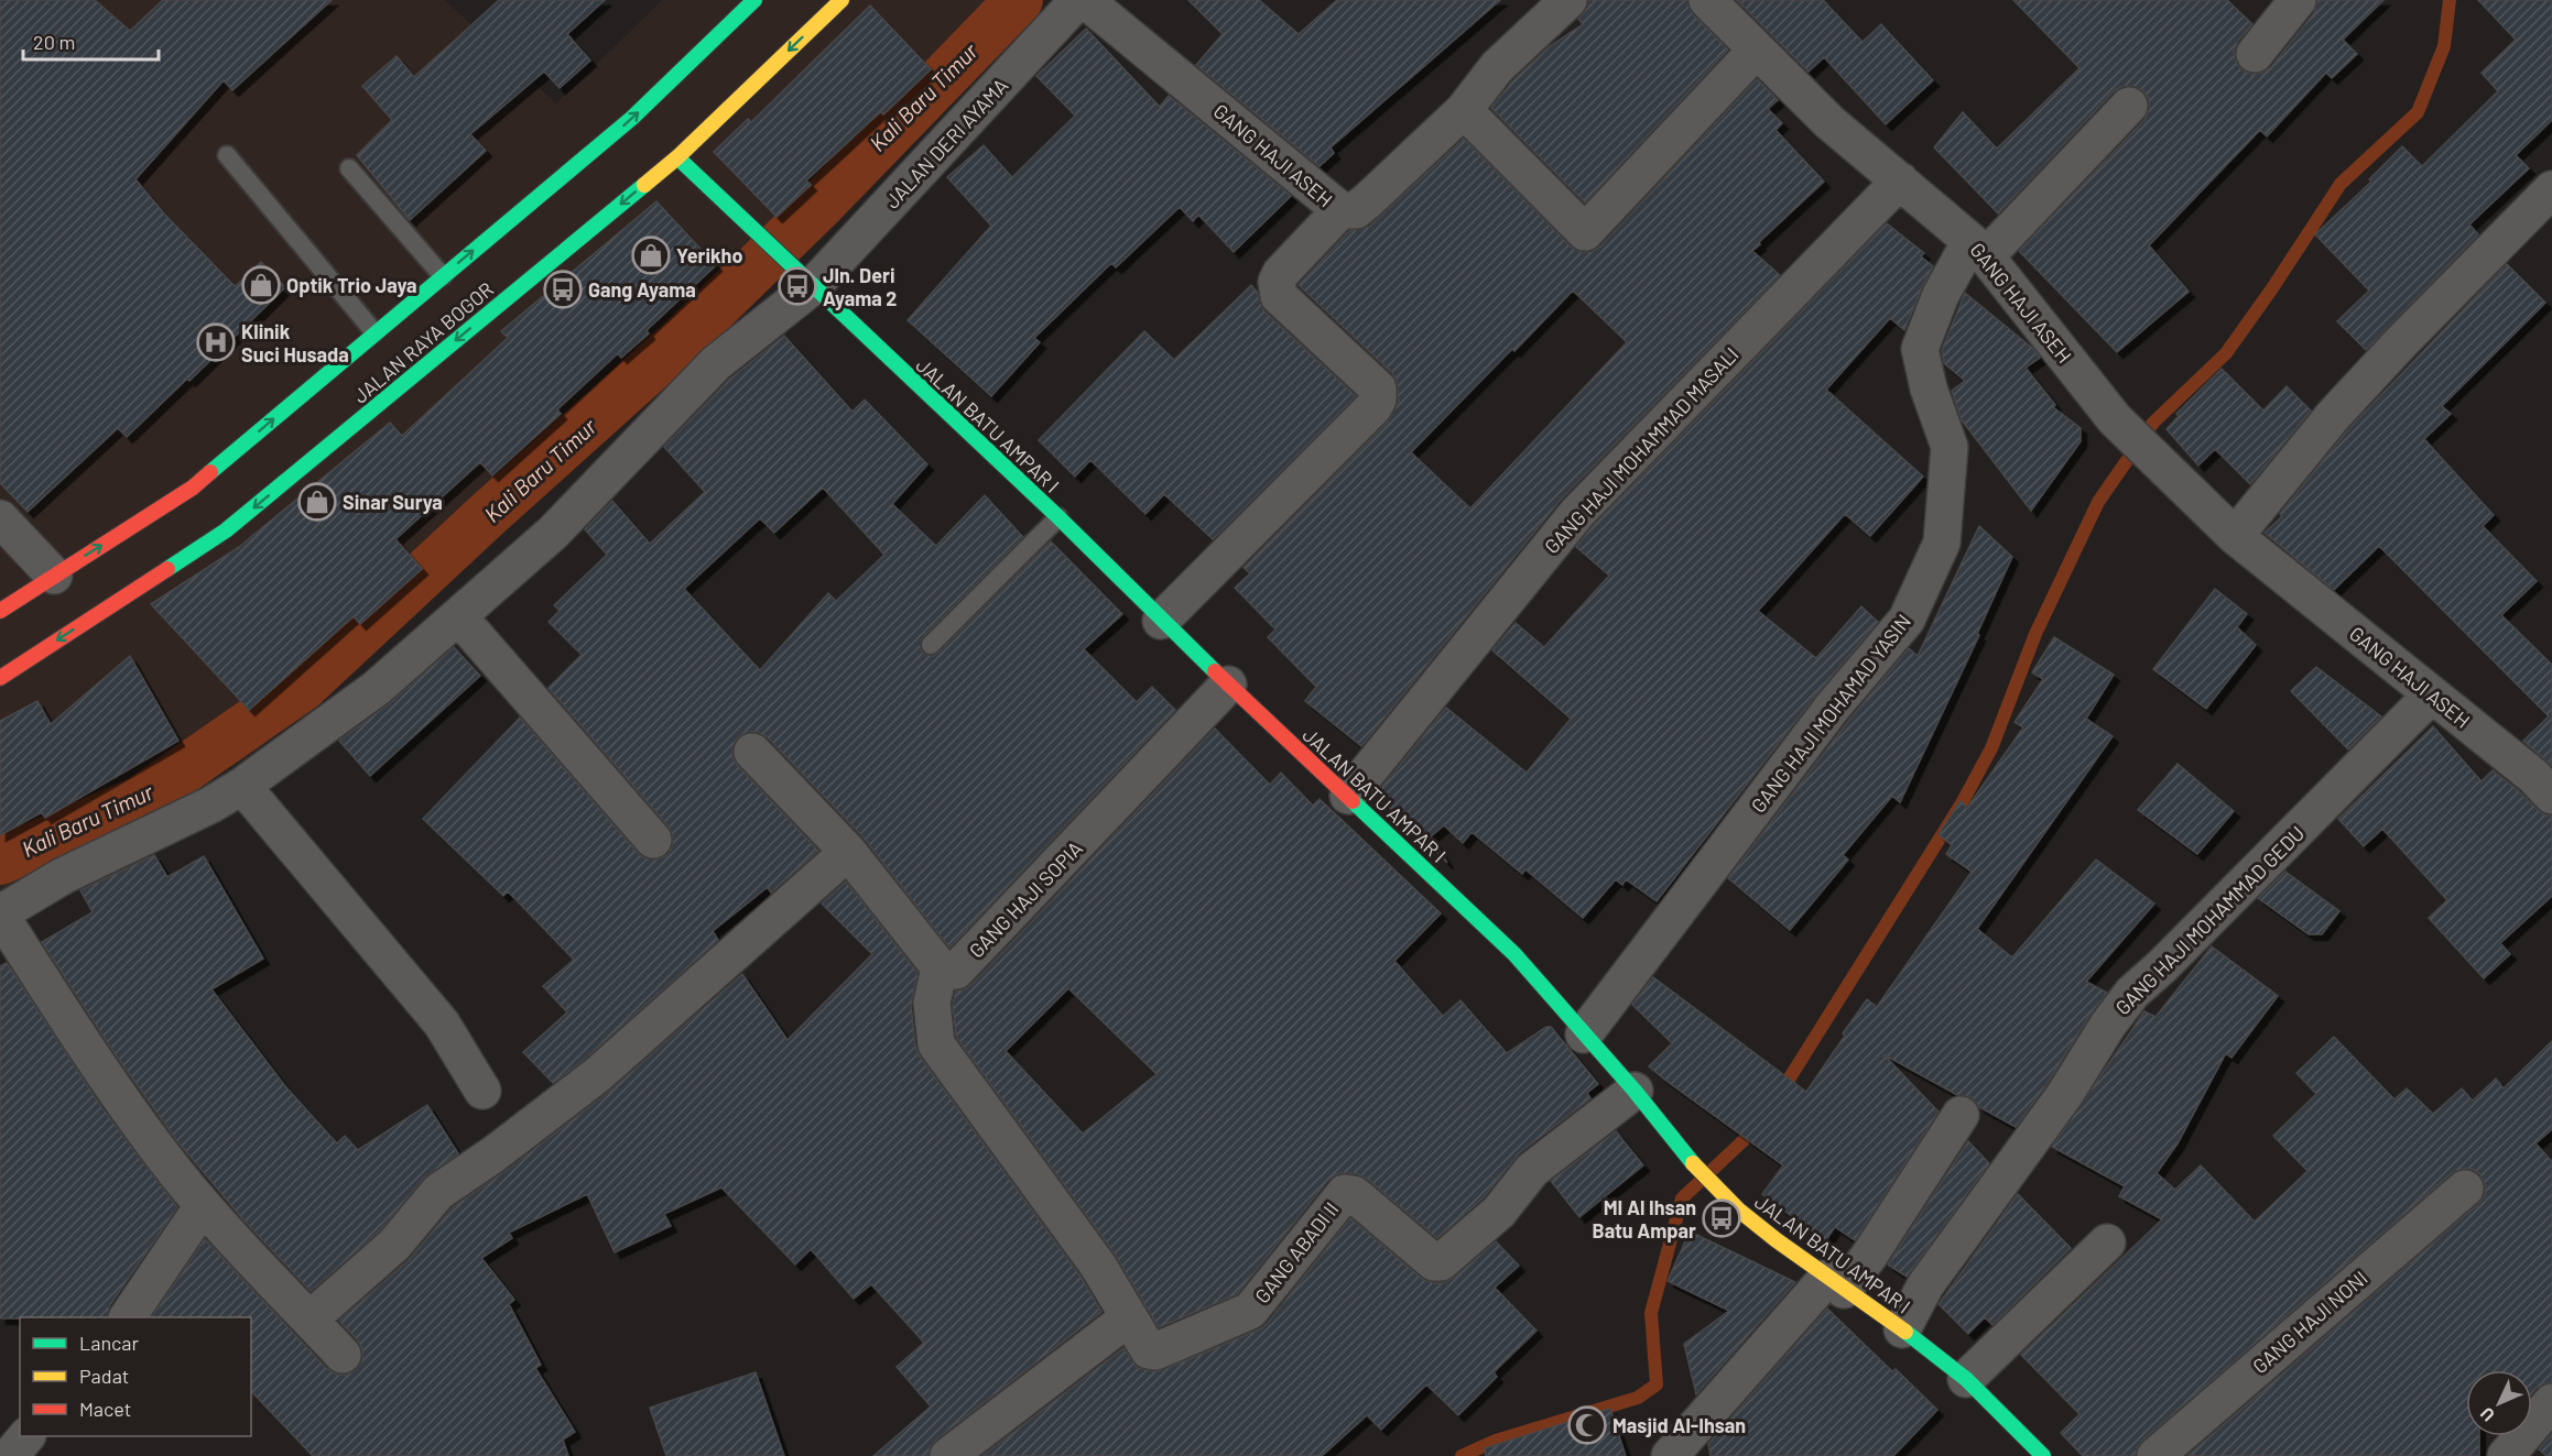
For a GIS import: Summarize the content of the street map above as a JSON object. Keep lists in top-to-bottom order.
{
  "streets": {
    "main road": ["JALAN RAYA BOGOR", "JALAN BATU AMPAR I"],
    "street": [
      "JALAN DERI AYAMA",
      "GANG HAJI ASEH",
      "GANG HAJI MOHAMMAD MASALI",
      "GANG HAJI MOHAMAD YASIN",
      "GANG HAJI SOPIA",
      "GANG HAJI MOHAMMAD GEDU",
      "GANG ABADI II",
      "GANG HAJI NONI"
    ]
  },
  "crossings": [
    ["JALAN DERI AYAMA", "JALAN BATU AMPAR I"],
    ["GANG HAJI ASEH", "GANG HAJI MOHAMMAD MASALI"],
    ["GANG HAJI ASEH", "GANG HAJI MOHAMAD YASIN"],
    ["GANG HAJI ASEH", "GANG HAJI MOHAMMAD GEDU"],
    ["JALAN RAYA BOGOR", "JALAN BATU AMPAR I"],
    ["JALAN BATU AMPAR I", "GANG HAJI MOHAMMAD MASALI"],
    ["JALAN BATU AMPAR I", "GANG HAJI MOHAMAD YASIN"],
    ["JALAN BATU AMPAR I", "GANG HAJI SOPIA"],
    ["JALAN BATU AMPAR I", "GANG HAJI MOHAMMAD GEDU"],
    ["JALAN BATU AMPAR I", "GANG ABADI II"]
  ],
  "water": ["Kali Baru Timur"],
  "places": {
    "shop": ["Yerikho", "Optik Trio Jaya", "Sinar Surya"],
    "bus stop": ["Jln. Deri Ayama 2", "Gang Ayama", "MI Al Ihsan Batu Ampar"],
    "hospital": ["Klinik Suci Husada"],
    "mosque": ["Masjid Al-Ihsan"]
  },
  "legend": ["Lancar", "Padat", "Macet"],
  "scale_bar": "20 m",
  "north": "bottom left"
}
